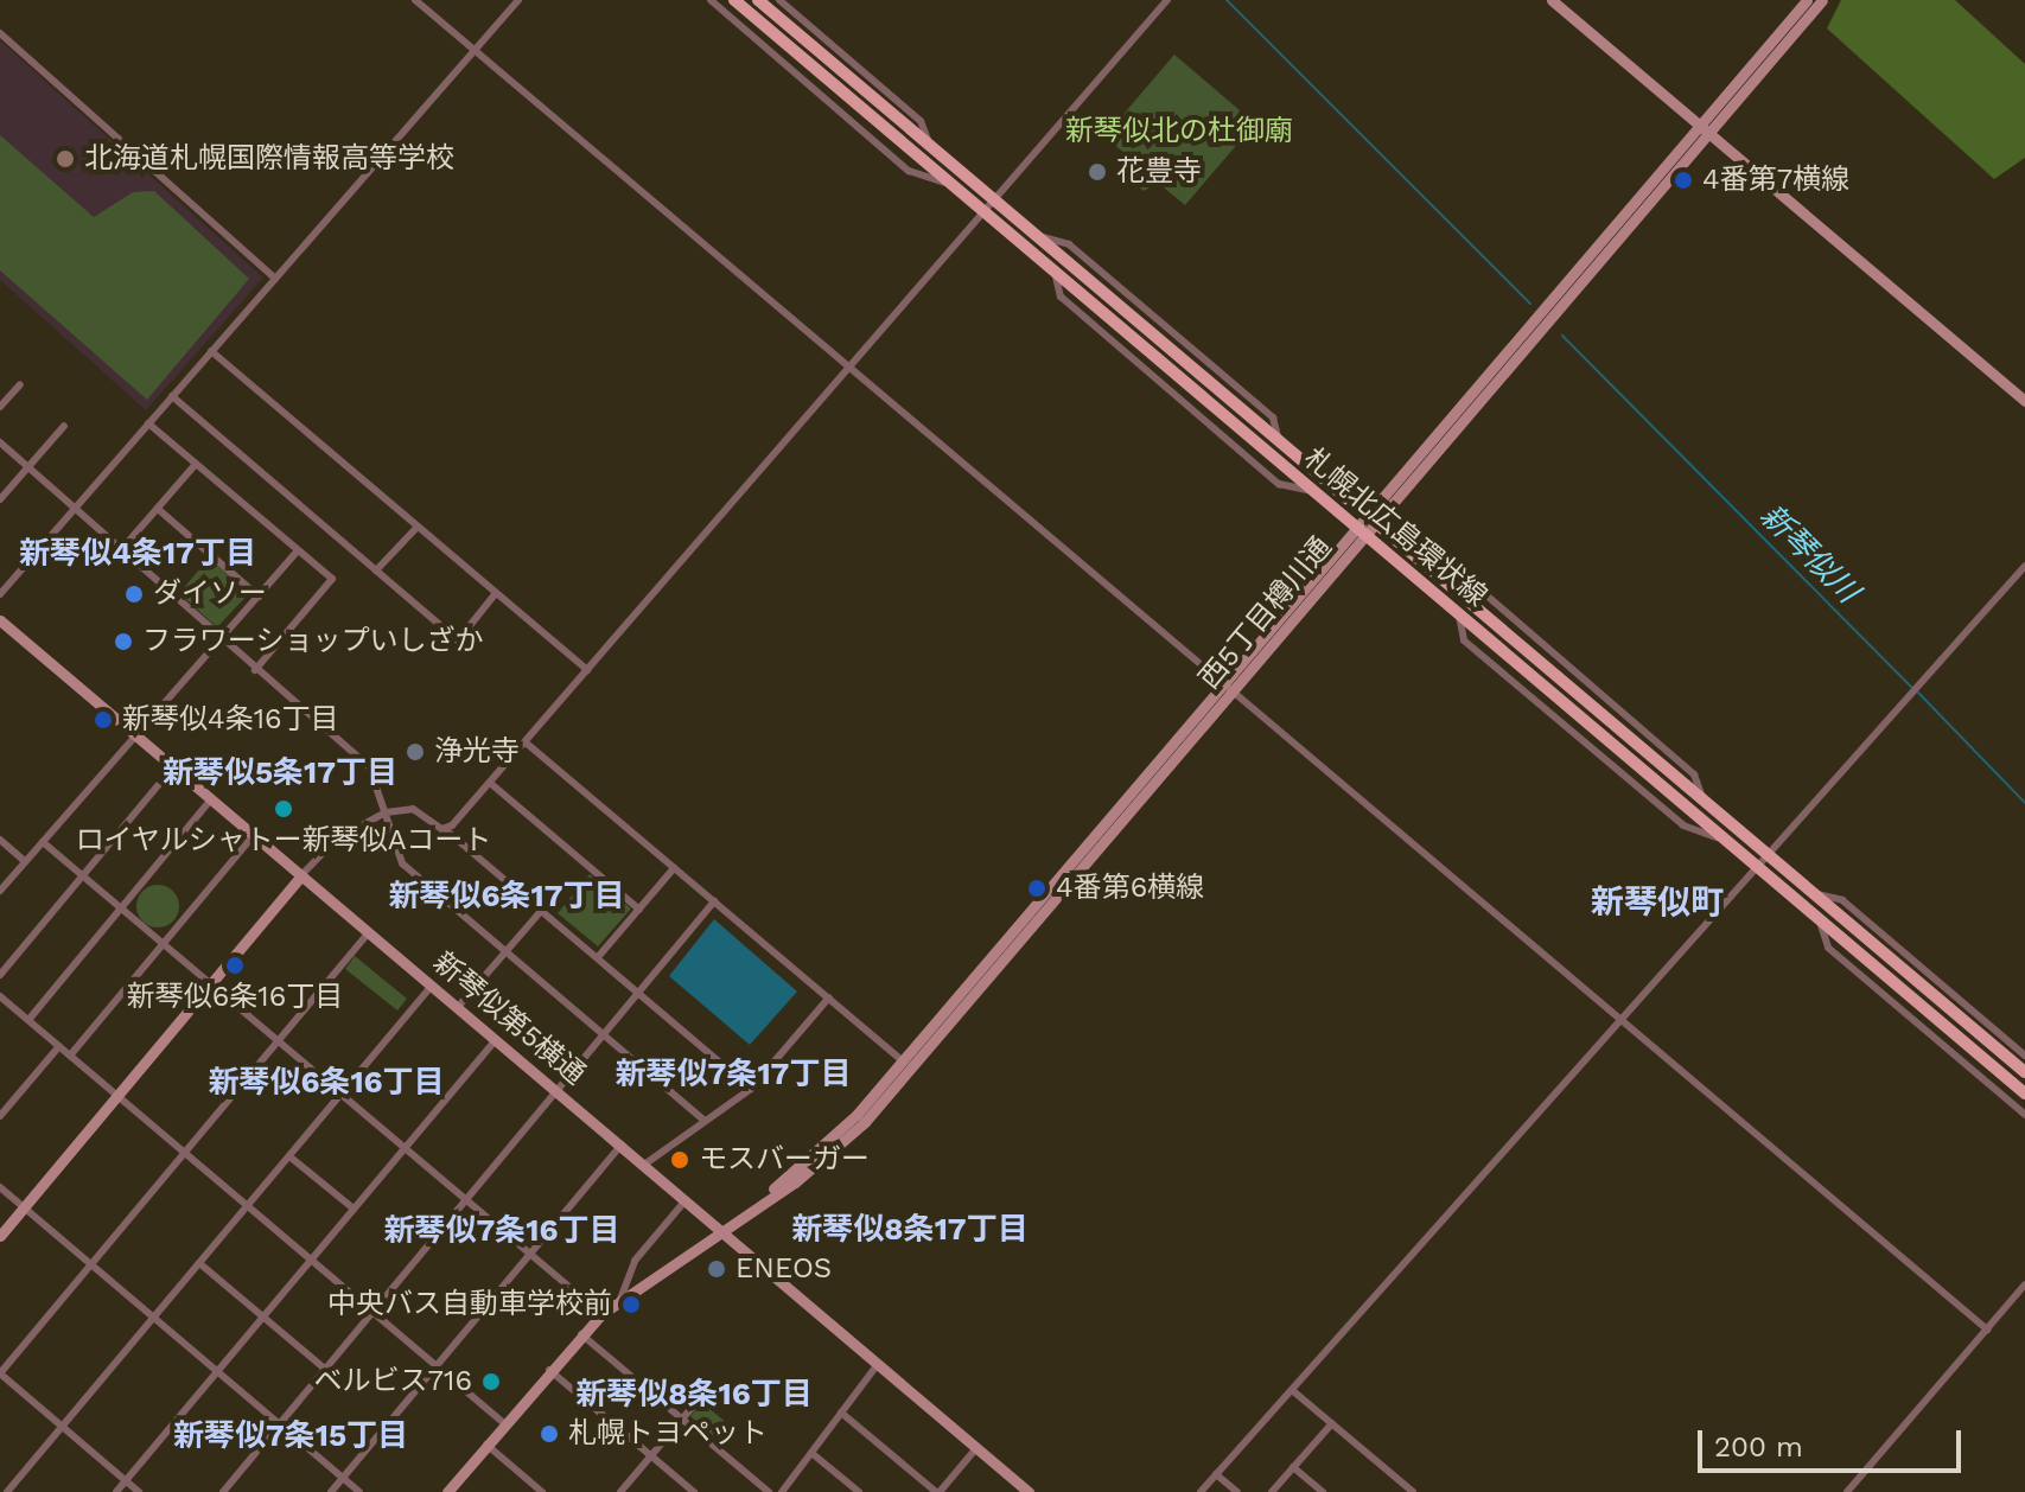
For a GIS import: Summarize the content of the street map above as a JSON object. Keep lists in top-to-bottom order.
{
  "streets": {
    "main road": ["札幌北広島環状線"],
    "street": ["西5丁目樽川通", "新琴似第5横通"]
  },
  "crossings": [
    ["札幌北広島環状線", "西5丁目樽川通"],
    ["西5丁目樽川通", "新琴似第5横通"]
  ],
  "districts": [
    "新琴似4条17丁目",
    "新琴似5条17丁目",
    "新琴似6条17丁目",
    "新琴似町",
    "新琴似7条17丁目",
    "新琴似6条16丁目",
    "新琴似8条17丁目",
    "新琴似7条16丁目",
    "新琴似8条16丁目",
    "新琴似7条15丁目"
  ],
  "water": ["新琴似川"],
  "parks": ["新琴似北の杜御廟"],
  "places": [
    "北海道札幌国際情報高等学校",
    "花豊寺",
    "4番第7横線",
    "ダイソー",
    "フラワーショップいしざか",
    "新琴似4条16丁目",
    "浄光寺",
    "ロイヤルシャトー新琴似Aコート",
    "4番第6横線",
    "新琴似6条16丁目",
    "モスバーガー",
    "ENEOS",
    "中央バス自動車学校前",
    "ベルビス716",
    "札幌トヨペット"
  ],
  "scale_bar": "200 m"
}
